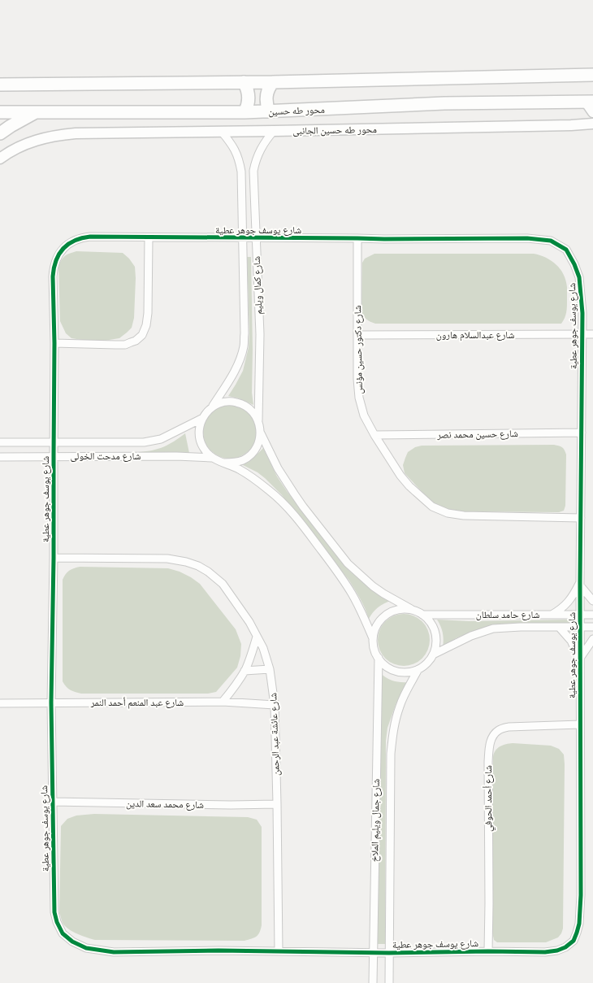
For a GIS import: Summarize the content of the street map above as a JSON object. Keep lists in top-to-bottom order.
{
  "streets": {
    "main road": ["محور طه حسين"],
    "street": [
      "محور طه حسين الجانبى",
      "شارع يوسف جوهر عطية",
      "شارع كمال ويليم",
      "شارع عبدالسلام هارون",
      "شارع دكتور حسين مؤنس",
      "شارع حسين محمد نصر",
      "شارع مدحت الخولى",
      "شارع حامد سلطان",
      "شارع عبد المنعم أحمد النمر",
      "شارع عائشة عبد الرحمن",
      "شارع أحمد الحوفي",
      "شارع محمد سعد الدين",
      "شارع جمال ويليم الملاخ"
    ]
  },
  "crossings": [
    ["محور طه حسين الجانبى", "شارع كمال ويليم"],
    ["شارع يوسف جوهر عطية", "شارع كمال ويليم"],
    ["شارع يوسف جوهر عطية", "شارع عبدالسلام هارون"],
    ["شارع يوسف جوهر عطية", "شارع دكتور حسين مؤنس"],
    ["شارع يوسف جوهر عطية", "شارع حسين محمد نصر"],
    ["شارع يوسف جوهر عطية", "شارع مدحت الخولى"],
    ["شارع يوسف جوهر عطية", "شارع حامد سلطان"],
    ["شارع يوسف جوهر عطية", "شارع عبد المنعم أحمد النمر"],
    ["شارع يوسف جوهر عطية", "شارع عائشة عبد الرحمن"],
    ["شارع يوسف جوهر عطية", "شارع أحمد الحوفي"],
    ["شارع يوسف جوهر عطية", "شارع محمد سعد الدين"],
    ["شارع يوسف جوهر عطية", "شارع جمال ويليم الملاخ"],
    ["شارع كمال ويليم", "شارع مدحت الخولى"],
    ["شارع عبدالسلام هارون", "شارع دكتور حسين مؤنس"],
    ["شارع دكتور حسين مؤنس", "شارع حسين محمد نصر"],
    ["شارع حامد سلطان", "شارع جمال ويليم الملاخ"],
    ["شارع عبد المنعم أحمد النمر", "شارع عائشة عبد الرحمن"],
    ["شارع عائشة عبد الرحمن", "شارع محمد سعد الدين"]
  ]
}
